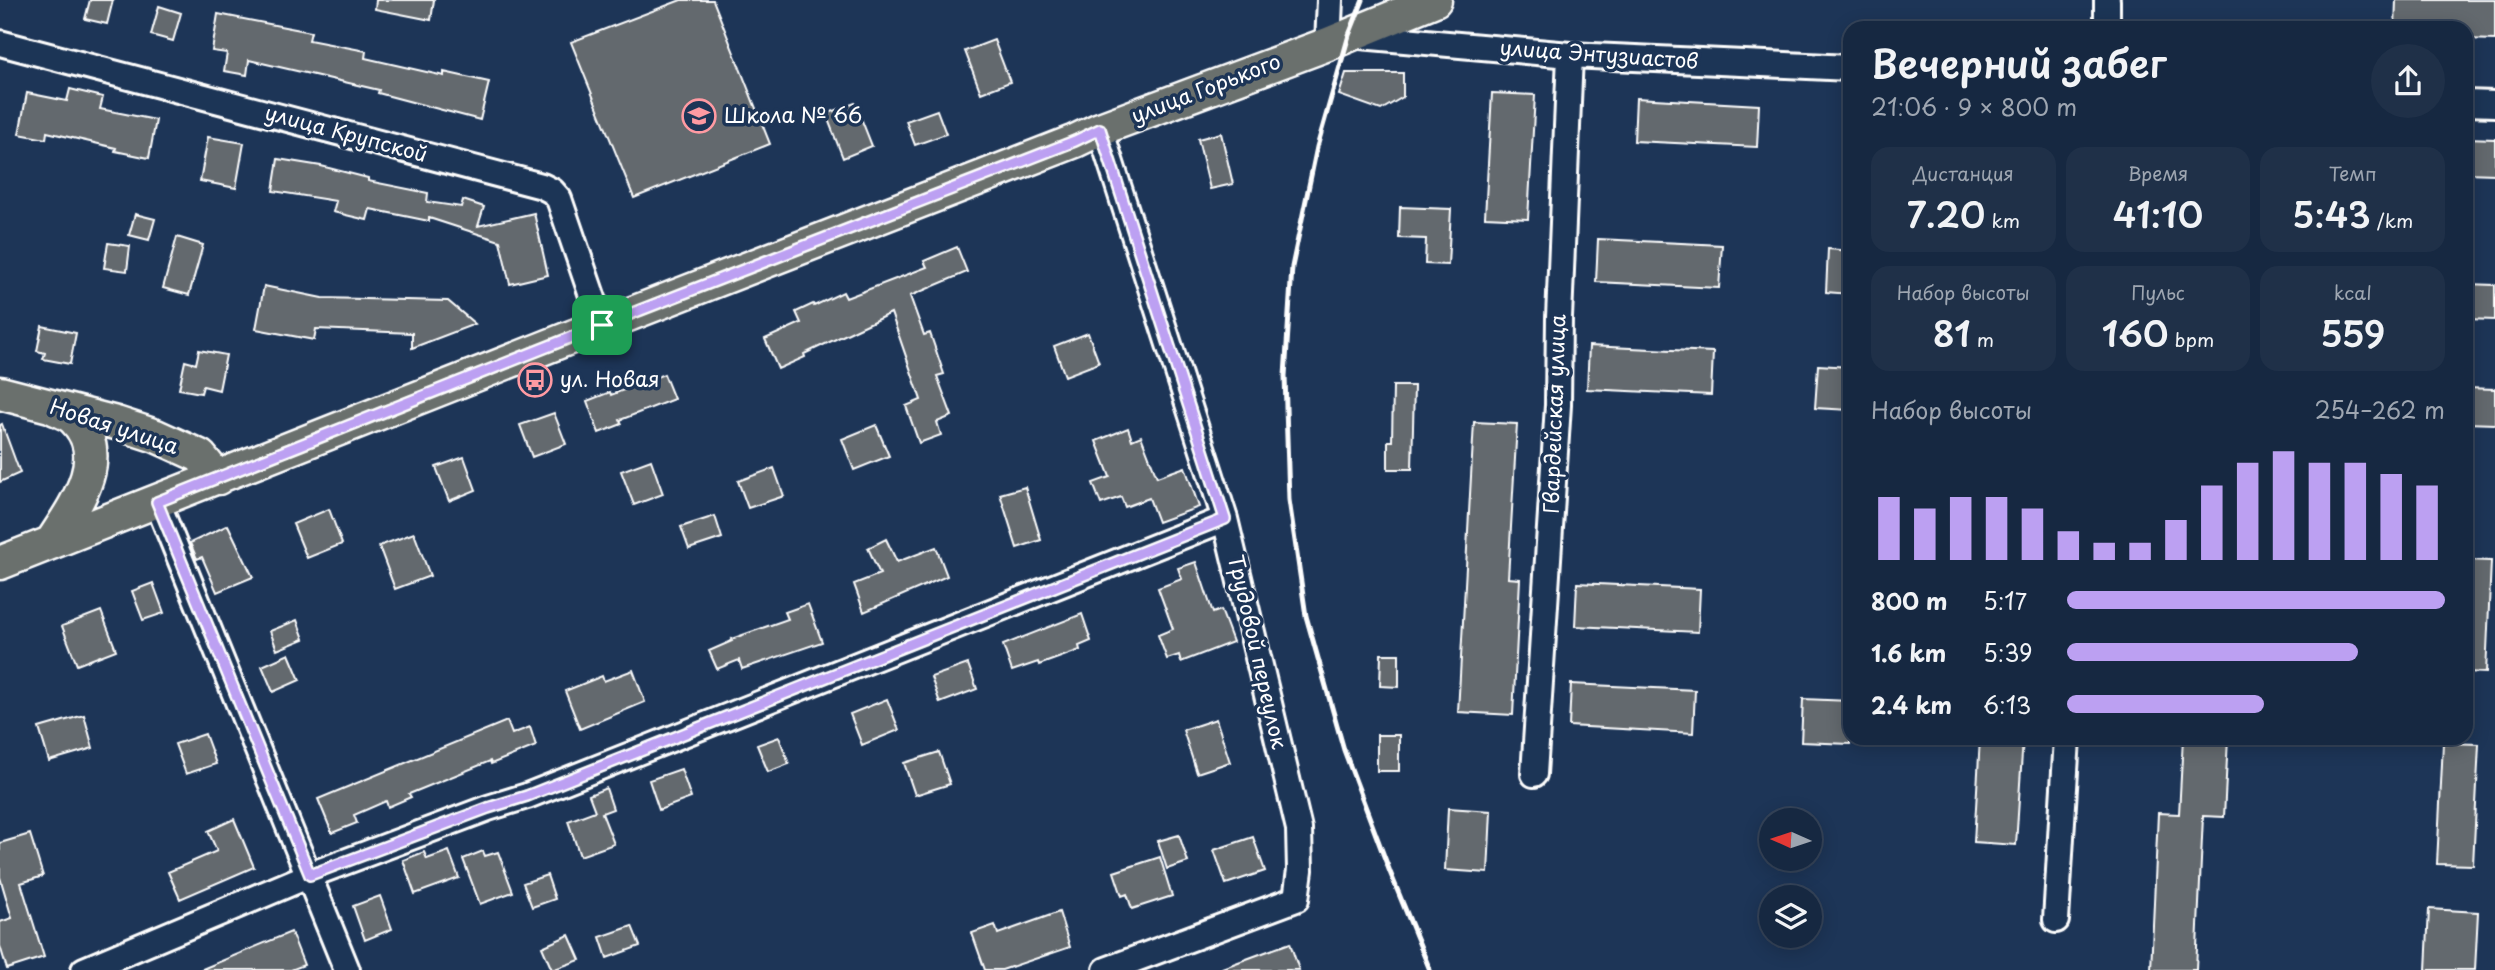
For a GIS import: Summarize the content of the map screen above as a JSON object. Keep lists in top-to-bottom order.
{
  "streets": {
    "main road": ["улица Горького", "Новая улица"],
    "street": [
      "улица Энтузиастов",
      "улица Крупской",
      "Гвардейская улица",
      "Трудовой переулок"
    ]
  },
  "crossings": [
    ["улица Энтузиастов", "улица Горького"],
    ["улица Энтузиастов", "Гвардейская улица"],
    ["улица Горького", "улица Крупской"],
    ["улица Горького", "Новая улица"],
    ["улица Горького", "Трудовой переулок"]
  ],
  "places": {
    "school or university": ["Школа № 66"],
    "bus stop": ["ул. Новая"]
  },
  "north": "left",
  "page": {
    "heading": ["Вечерний забег", "21:06 · 9 × 800 m"],
    "stats": [
      ["Дистанция", "7.20 km"],
      ["Время", "41:10"],
      ["Темп", "5:43 /km"],
      ["Набор высоты", "81 m"],
      ["Пульс", "160 bpm"],
      ["kcal", "559"]
    ],
    "chart": ["Набор высоты", "254–262 m"],
    "list": [
      {
        "name": "800 m",
        "note": "5:17"
      },
      {
        "name": "1.6 km",
        "note": "5:39"
      },
      {
        "name": "2.4 km",
        "note": "6:13"
      }
    ]
  }
}
